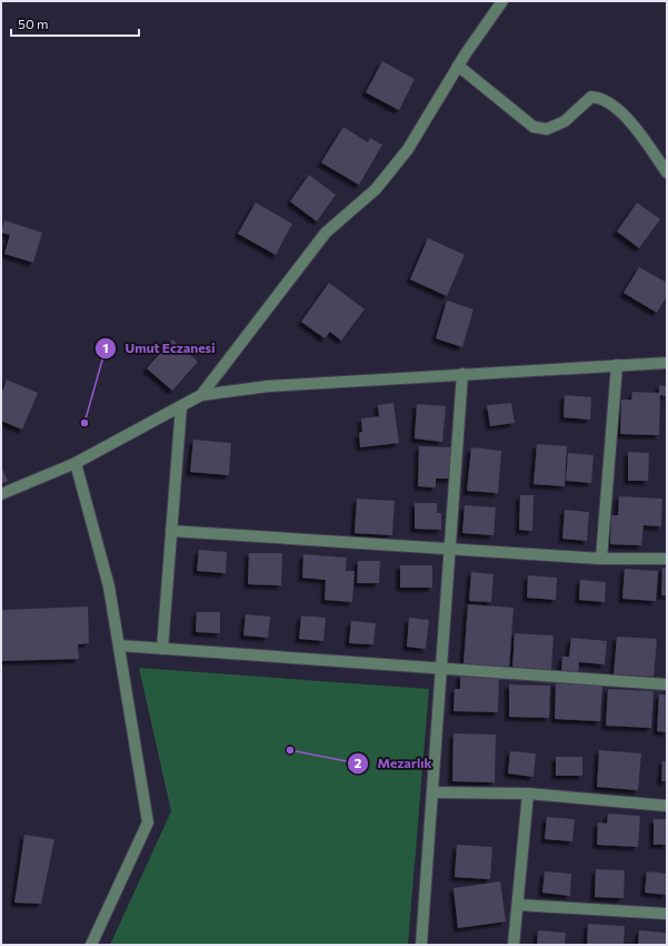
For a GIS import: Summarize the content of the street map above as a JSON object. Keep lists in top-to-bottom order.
{
  "places": ["Umut Eczanesi", "Mezarlık"],
  "scale_bar": "50 m"
}
